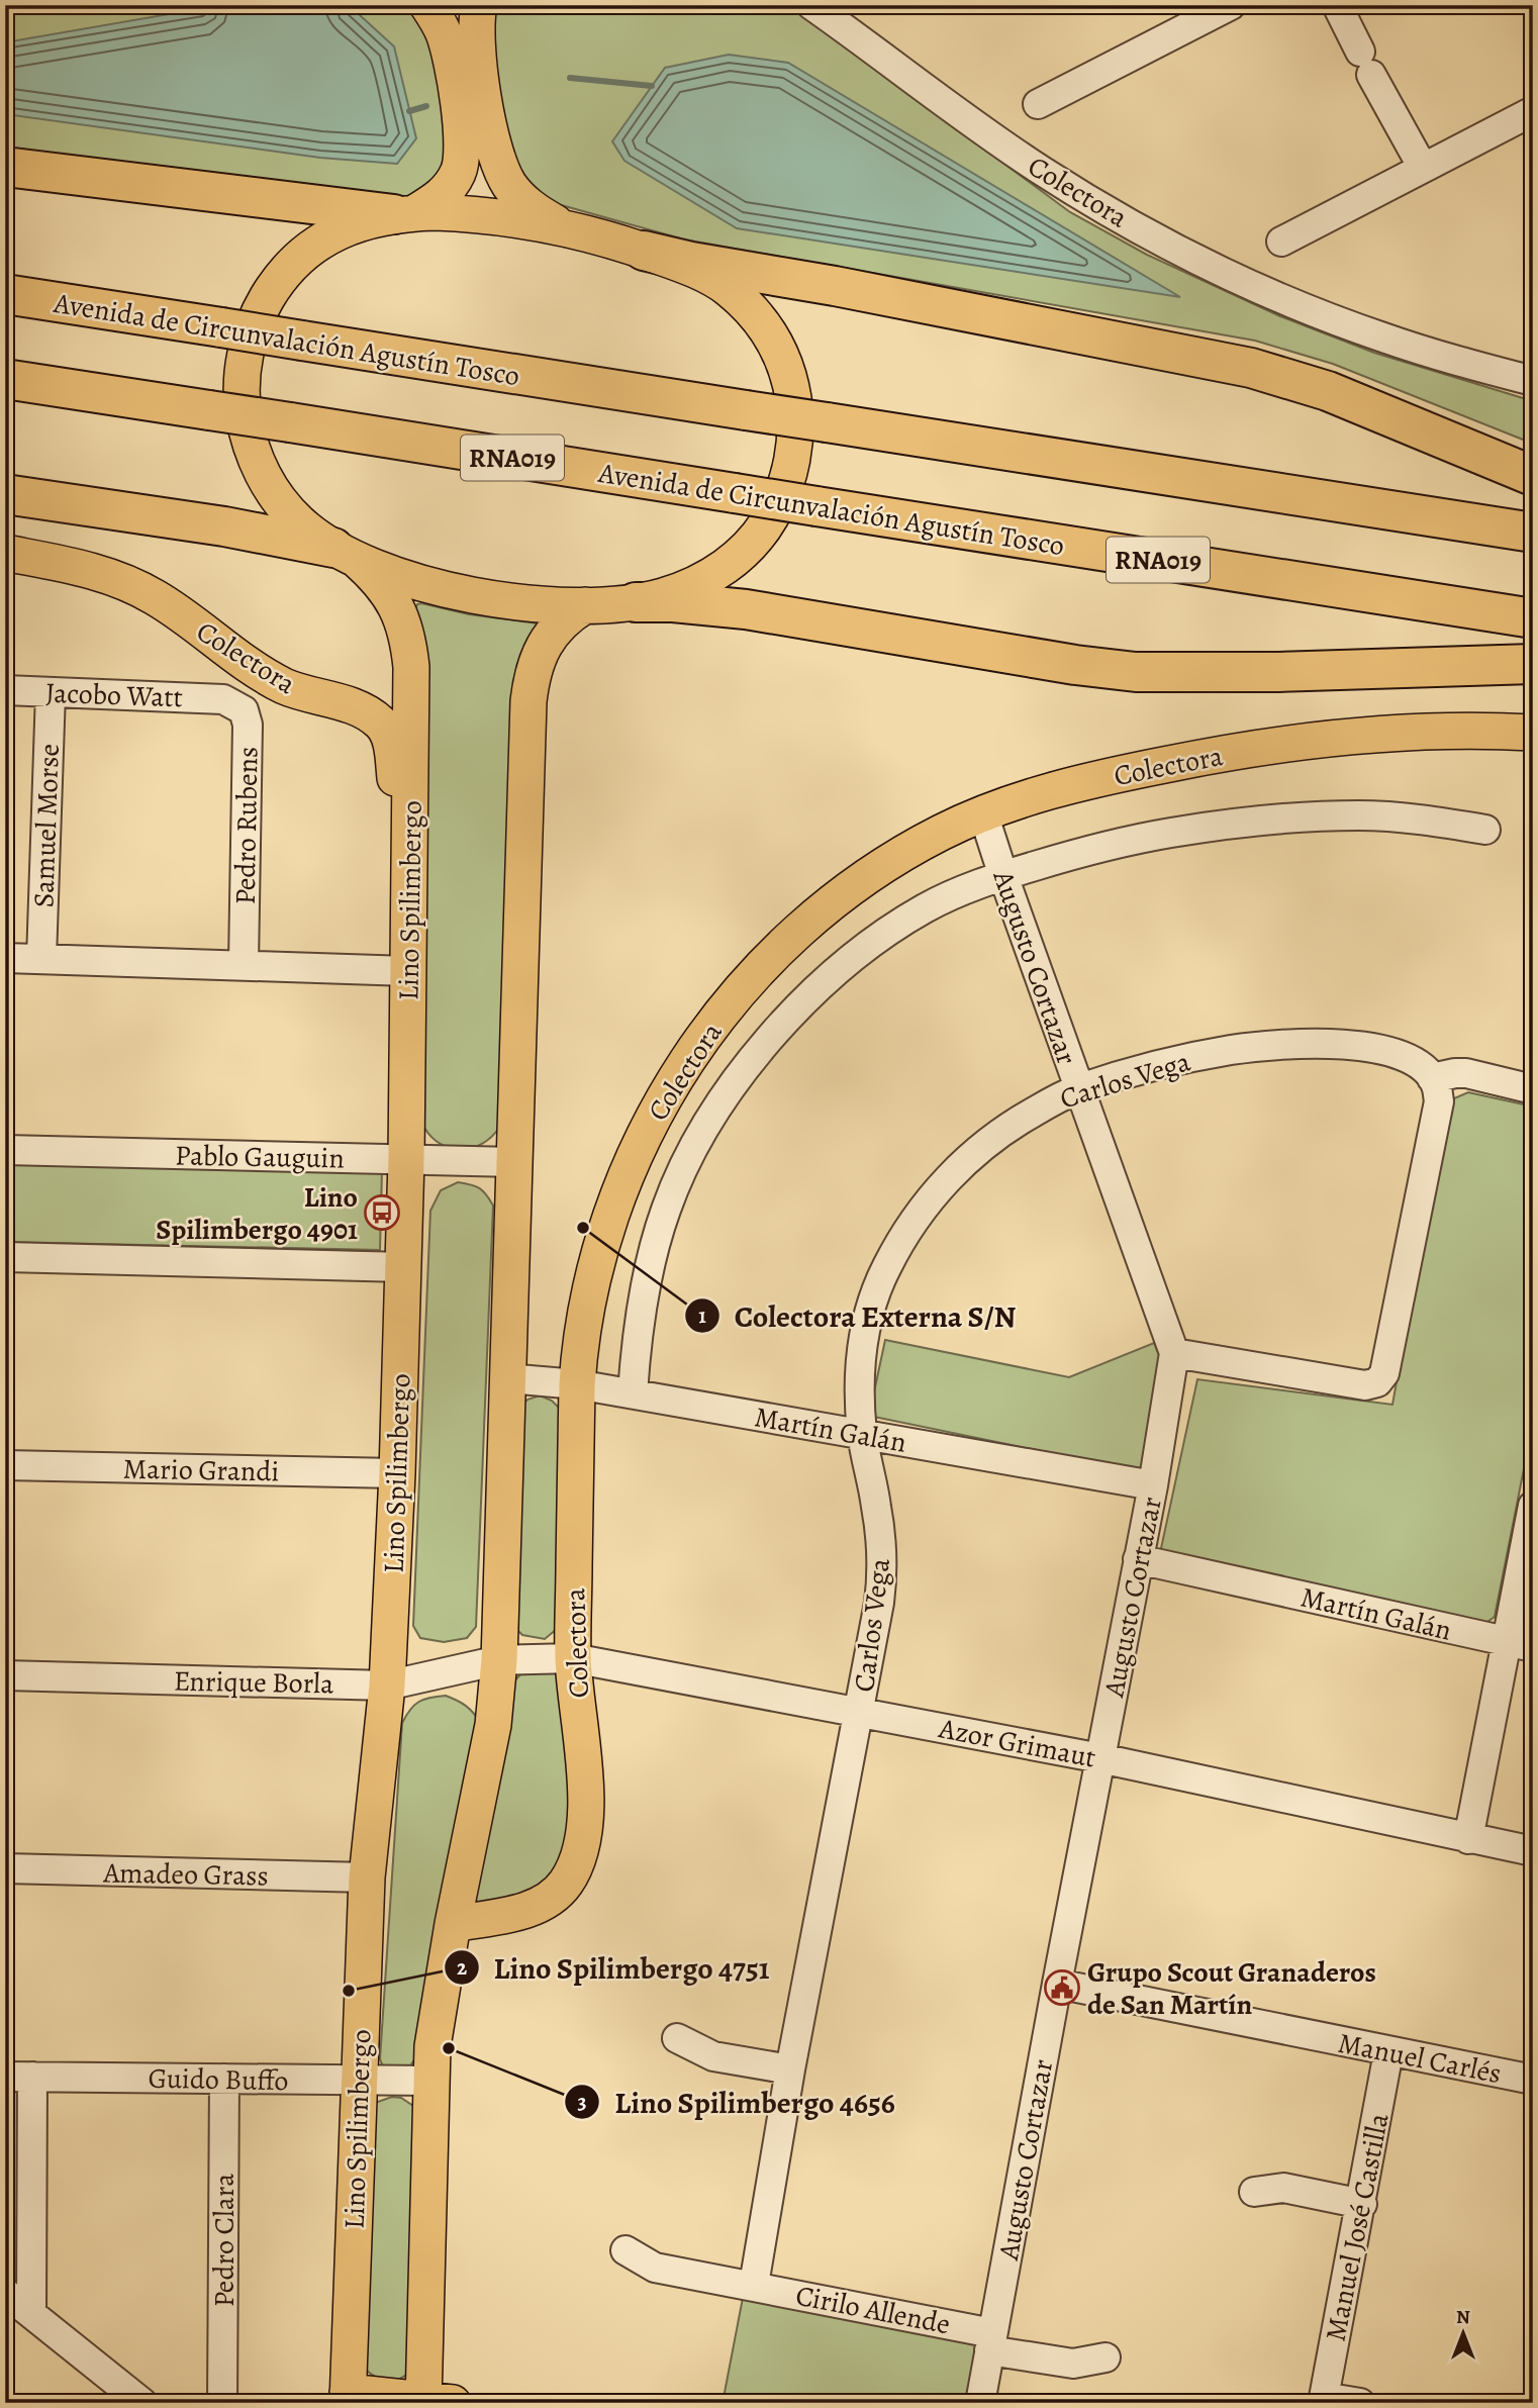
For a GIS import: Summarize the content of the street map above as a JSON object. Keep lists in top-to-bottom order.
{
  "streets": {
    "highway": ["Avenida de Circunvalación Agustín Tosco", "RNA019"],
    "main road": ["Colectora", "Lino Spilimbergo"],
    "street": [
      "Jacobo Watt",
      "Samuel Morse",
      "Pedro Rubens",
      "Augusto Cortazar",
      "Carlos Vega",
      "Pablo Gauguin",
      "Martín Galán",
      "Mario Grandi",
      "Enrique Borla",
      "Azor Grimaut",
      "Amadeo Grass",
      "Manuel Carlés",
      "Guido Buffo",
      "Manuel José Castilla",
      "Pedro Clara",
      "Cirilo Allende"
    ]
  },
  "crossings": [
    ["Colectora", "Lino Spilimbergo"],
    ["Colectora", "Augusto Cortazar"],
    ["Colectora", "Martín Galán"],
    ["Colectora", "Azor Grimaut"],
    ["Jacobo Watt", "Samuel Morse"],
    ["Jacobo Watt", "Pedro Rubens"],
    ["Lino Spilimbergo", "Pablo Gauguin"],
    ["Lino Spilimbergo", "Mario Grandi"],
    ["Lino Spilimbergo", "Enrique Borla"],
    ["Lino Spilimbergo", "Amadeo Grass"],
    ["Lino Spilimbergo", "Guido Buffo"],
    ["Augusto Cortazar", "Carlos Vega"],
    ["Augusto Cortazar", "Martín Galán"],
    ["Augusto Cortazar", "Azor Grimaut"],
    ["Augusto Cortazar", "Manuel Carlés"],
    ["Augusto Cortazar", "Cirilo Allende"],
    ["Carlos Vega", "Martín Galán"],
    ["Carlos Vega", "Azor Grimaut"],
    ["Carlos Vega", "Cirilo Allende"],
    ["Enrique Borla", "Azor Grimaut"],
    ["Manuel Carlés", "Manuel José Castilla"],
    ["Guido Buffo", "Pedro Clara"]
  ],
  "places": {
    "bus stop": ["Lino Spilimbergo 4901"],
    "other": ["Colectora Externa S/N", "Lino Spilimbergo 4751", "Lino Spilimbergo 4656"],
    "public building": ["Grupo Scout Granaderos de San Martín"]
  },
  "north": "top"
}
